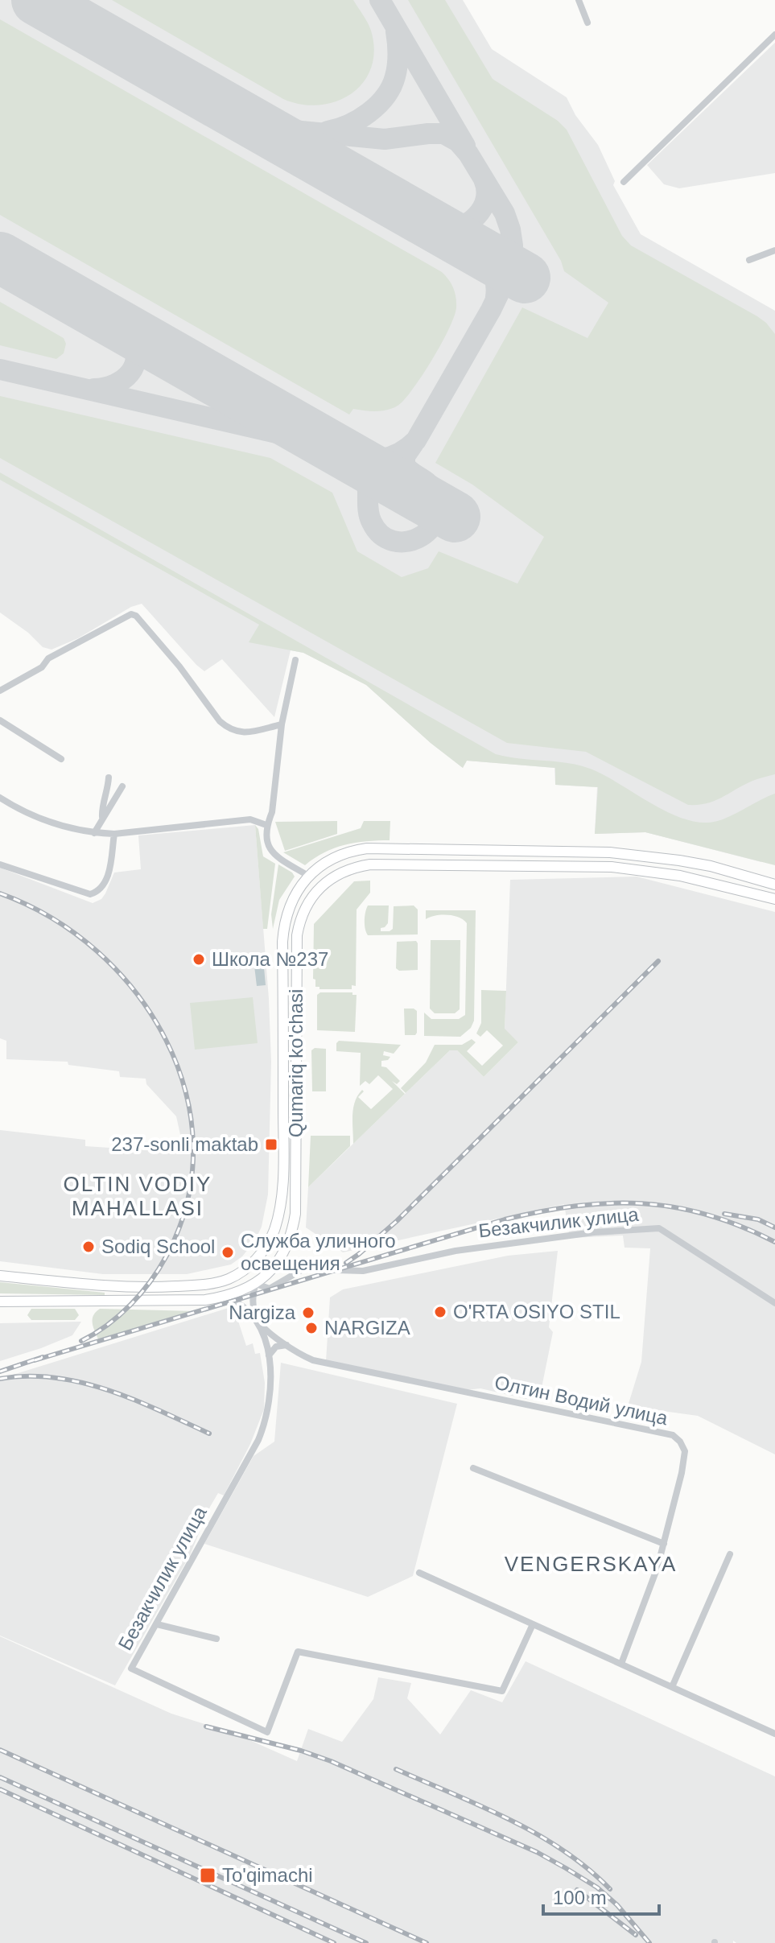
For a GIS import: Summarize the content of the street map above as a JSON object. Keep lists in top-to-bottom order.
{
  "streets": {
    "main road": ["Qumariq ko'chasi"],
    "street": ["Безакчилик улица", "Олтин Водий улица"]
  },
  "crossings": [
    ["Qumariq ko'chasi", "Безакчилик улица"],
    ["Qumariq ko'chasi", "Олтин Водий улица"],
    ["Безакчилик улица", "Олтин Водий улица"]
  ],
  "districts": ["OLTIN VODIY MAHALLASI", "VENGERSKAYA"],
  "places": {
    "other": [
      "Школа №237",
      "Sodiq School",
      "Служба уличного освещения",
      "O'RTA OSIYO STIL",
      "Nargiza",
      "NARGIZA"
    ],
    "transit": ["237-sonli maktab", "To'qimachi"]
  },
  "scale_bar": "100 m"
}
